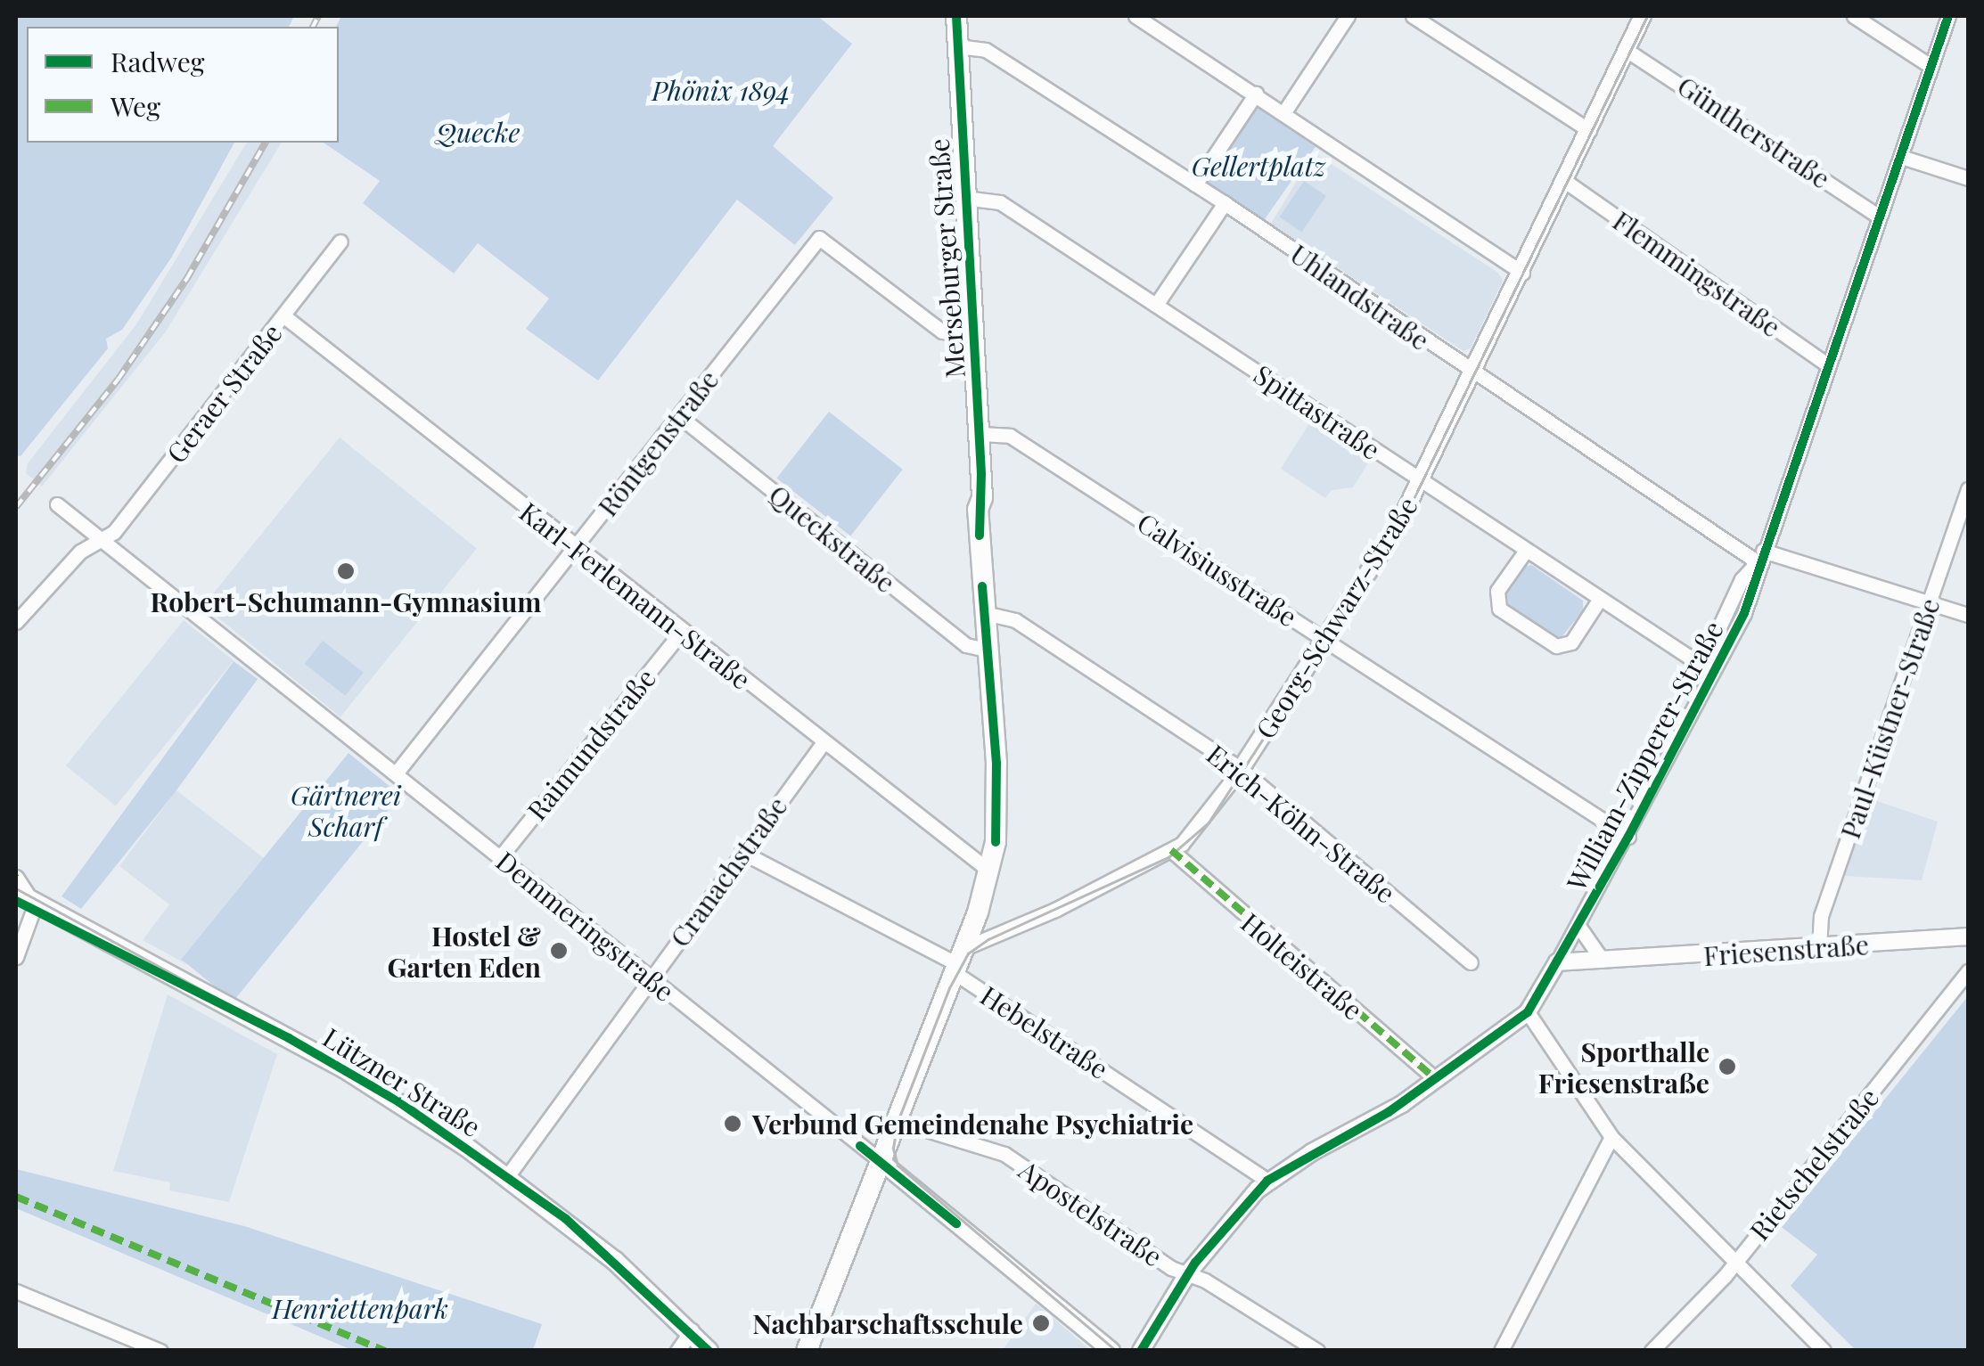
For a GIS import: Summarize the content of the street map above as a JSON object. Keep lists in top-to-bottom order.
{
  "streets": {
    "main road": ["Merseburger Straße", "Lützner Straße"],
    "street": [
      "Güntherstraße",
      "Flemmingstraße",
      "Uhlandstraße",
      "Geraer Straße",
      "Spittastraße",
      "Röntgenstraße",
      "Queckstraße",
      "Calvisiusstraße",
      "Karl-Ferlemann-Straße",
      "Georg-Schwarz-Straße",
      "Paul-Küstner-Straße",
      "Raimundstraße",
      "William-Zipperer-Straße",
      "Erich-Köhn-Straße",
      "Cranachstraße",
      "Demmeringstraße",
      "Friesenstraße",
      "Holteistraße",
      "Hebelstraße",
      "Rietschelstraße",
      "Apostelstraße"
    ]
  },
  "crossings": [
    ["Güntherstraße", "Georg-Schwarz-Straße"],
    ["Güntherstraße", "William-Zipperer-Straße"],
    ["Merseburger Straße", "Uhlandstraße"],
    ["Merseburger Straße", "Spittastraße"],
    ["Merseburger Straße", "Röntgenstraße"],
    ["Merseburger Straße", "Queckstraße"],
    ["Merseburger Straße", "Calvisiusstraße"],
    ["Merseburger Straße", "Karl-Ferlemann-Straße"],
    ["Merseburger Straße", "Georg-Schwarz-Straße"],
    ["Merseburger Straße", "Erich-Köhn-Straße"],
    ["Merseburger Straße", "Demmeringstraße"],
    ["Merseburger Straße", "Hebelstraße"],
    ["Merseburger Straße", "Apostelstraße"],
    ["Flemmingstraße", "Georg-Schwarz-Straße"],
    ["Flemmingstraße", "William-Zipperer-Straße"],
    ["Uhlandstraße", "Georg-Schwarz-Straße"],
    ["Uhlandstraße", "Paul-Küstner-Straße"],
    ["Uhlandstraße", "William-Zipperer-Straße"],
    ["Geraer Straße", "Karl-Ferlemann-Straße"],
    ["Geraer Straße", "Demmeringstraße"],
    ["Spittastraße", "Georg-Schwarz-Straße"],
    ["Spittastraße", "William-Zipperer-Straße"],
    ["Röntgenstraße", "Queckstraße"],
    ["Röntgenstraße", "Karl-Ferlemann-Straße"],
    ["Röntgenstraße", "Demmeringstraße"],
    ["Calvisiusstraße", "Georg-Schwarz-Straße"],
    ["Calvisiusstraße", "William-Zipperer-Straße"],
    ["Karl-Ferlemann-Straße", "Raimundstraße"],
    ["Karl-Ferlemann-Straße", "Cranachstraße"],
    ["Georg-Schwarz-Straße", "Erich-Köhn-Straße"],
    ["Georg-Schwarz-Straße", "Holteistraße"],
    ["Georg-Schwarz-Straße", "Hebelstraße"],
    ["Paul-Küstner-Straße", "Friesenstraße"],
    ["Raimundstraße", "Demmeringstraße"],
    ["William-Zipperer-Straße", "Friesenstraße"],
    ["William-Zipperer-Straße", "Holteistraße"],
    ["William-Zipperer-Straße", "Hebelstraße"],
    ["William-Zipperer-Straße", "Apostelstraße"],
    ["Cranachstraße", "Demmeringstraße"],
    ["Cranachstraße", "Hebelstraße"],
    ["Cranachstraße", "Lützner Straße"]
  ],
  "parks": [
    "Phönix 1894",
    "Quecke",
    "Gellertplatz",
    "Gärtnerei Scharf",
    "Henriettenpark"
  ],
  "places": [
    "Robert-Schumann-Gymnasium",
    "Hostel & Garten Eden",
    "Sporthalle Friesenstraße",
    "Verbund Gemeindenahe Psychiatrie",
    "Nachbarschaftsschule"
  ],
  "legend": ["Radweg", "Weg"]
}
